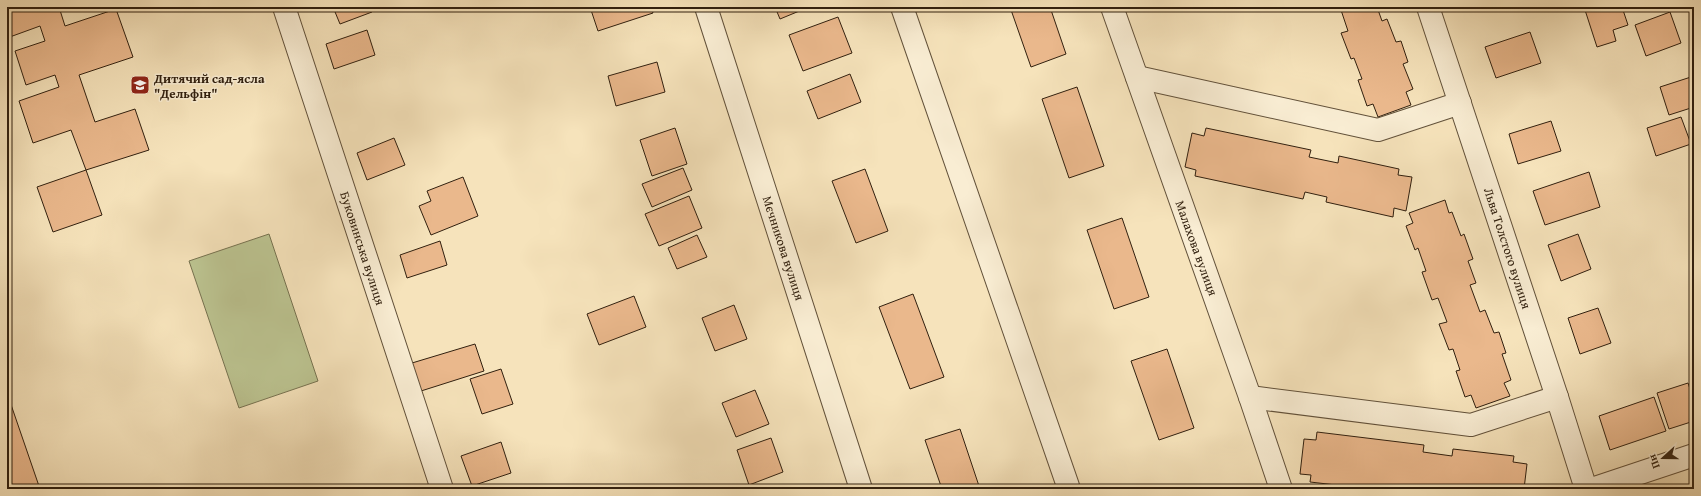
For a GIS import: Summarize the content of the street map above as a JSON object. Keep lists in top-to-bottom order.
{
  "streets": {
    "street": [
      "Буковинська вулиця",
      "Мєчникова вулиця",
      "Малахова вулиця",
      "Льва Толстого вулиця"
    ]
  },
  "places": {
    "school or university": ["Дитячий сад-ясла \"Дельфін\""]
  },
  "north": "left"
}
